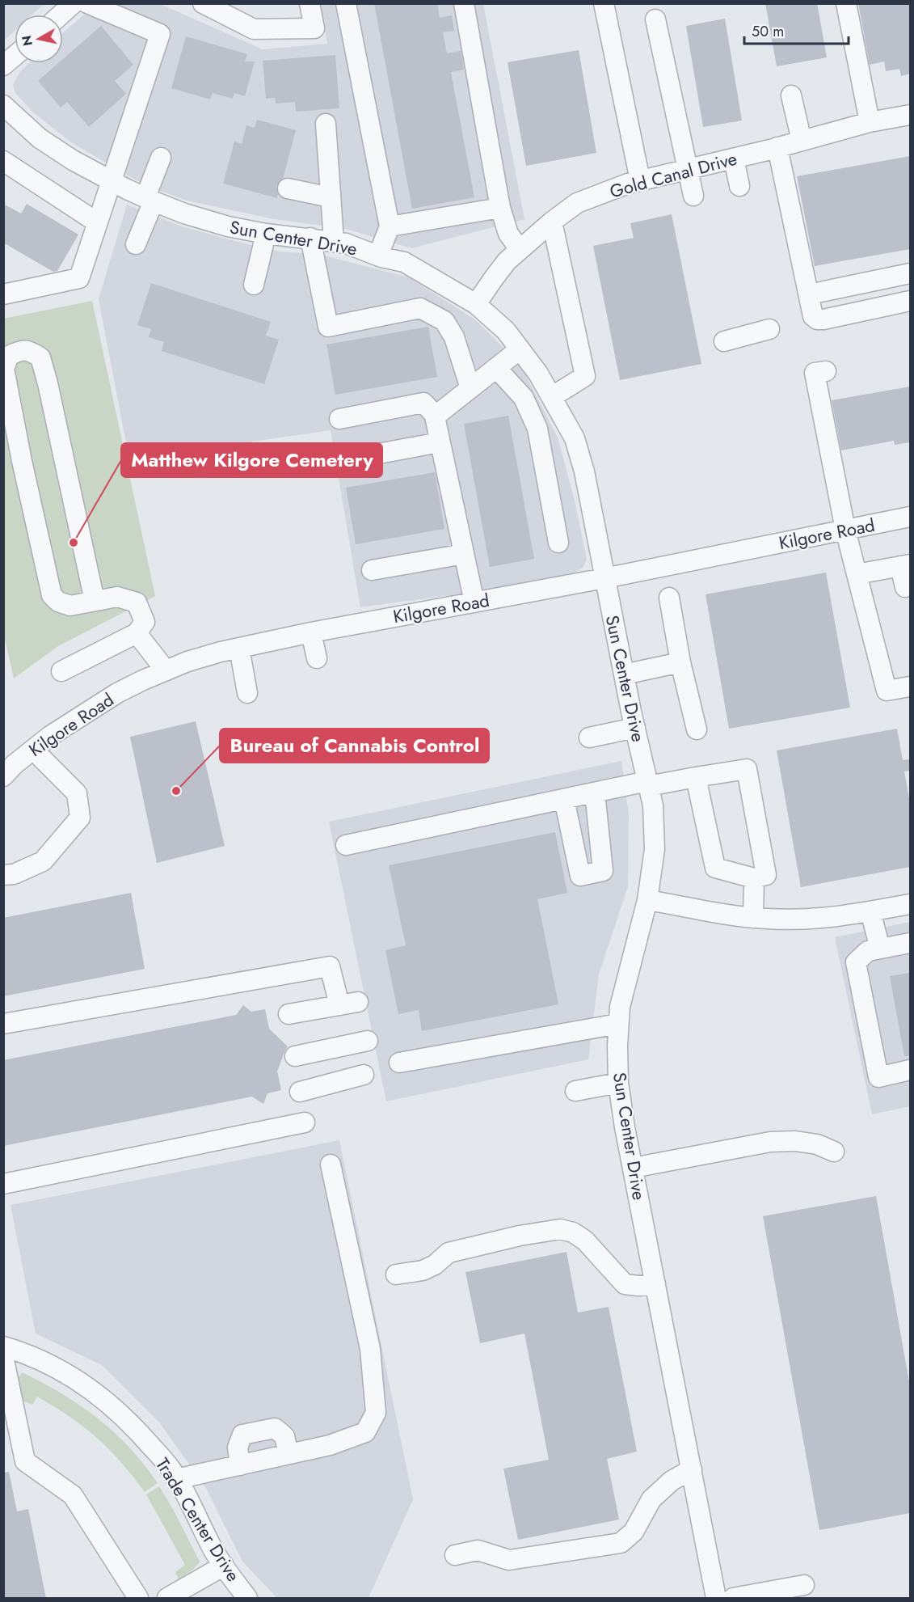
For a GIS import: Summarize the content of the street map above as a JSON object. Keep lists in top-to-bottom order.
{
  "streets": {
    "street": [
      "Gold Canal Drive",
      "Sun Center Drive",
      "Kilgore Road",
      "Trade Center Drive"
    ]
  },
  "crossings": [
    ["Gold Canal Drive", "Sun Center Drive"],
    ["Sun Center Drive", "Kilgore Road"]
  ],
  "places": ["Matthew Kilgore Cemetery", "Bureau of Cannabis Control"],
  "scale_bar": "50 m",
  "north": "left"
}
